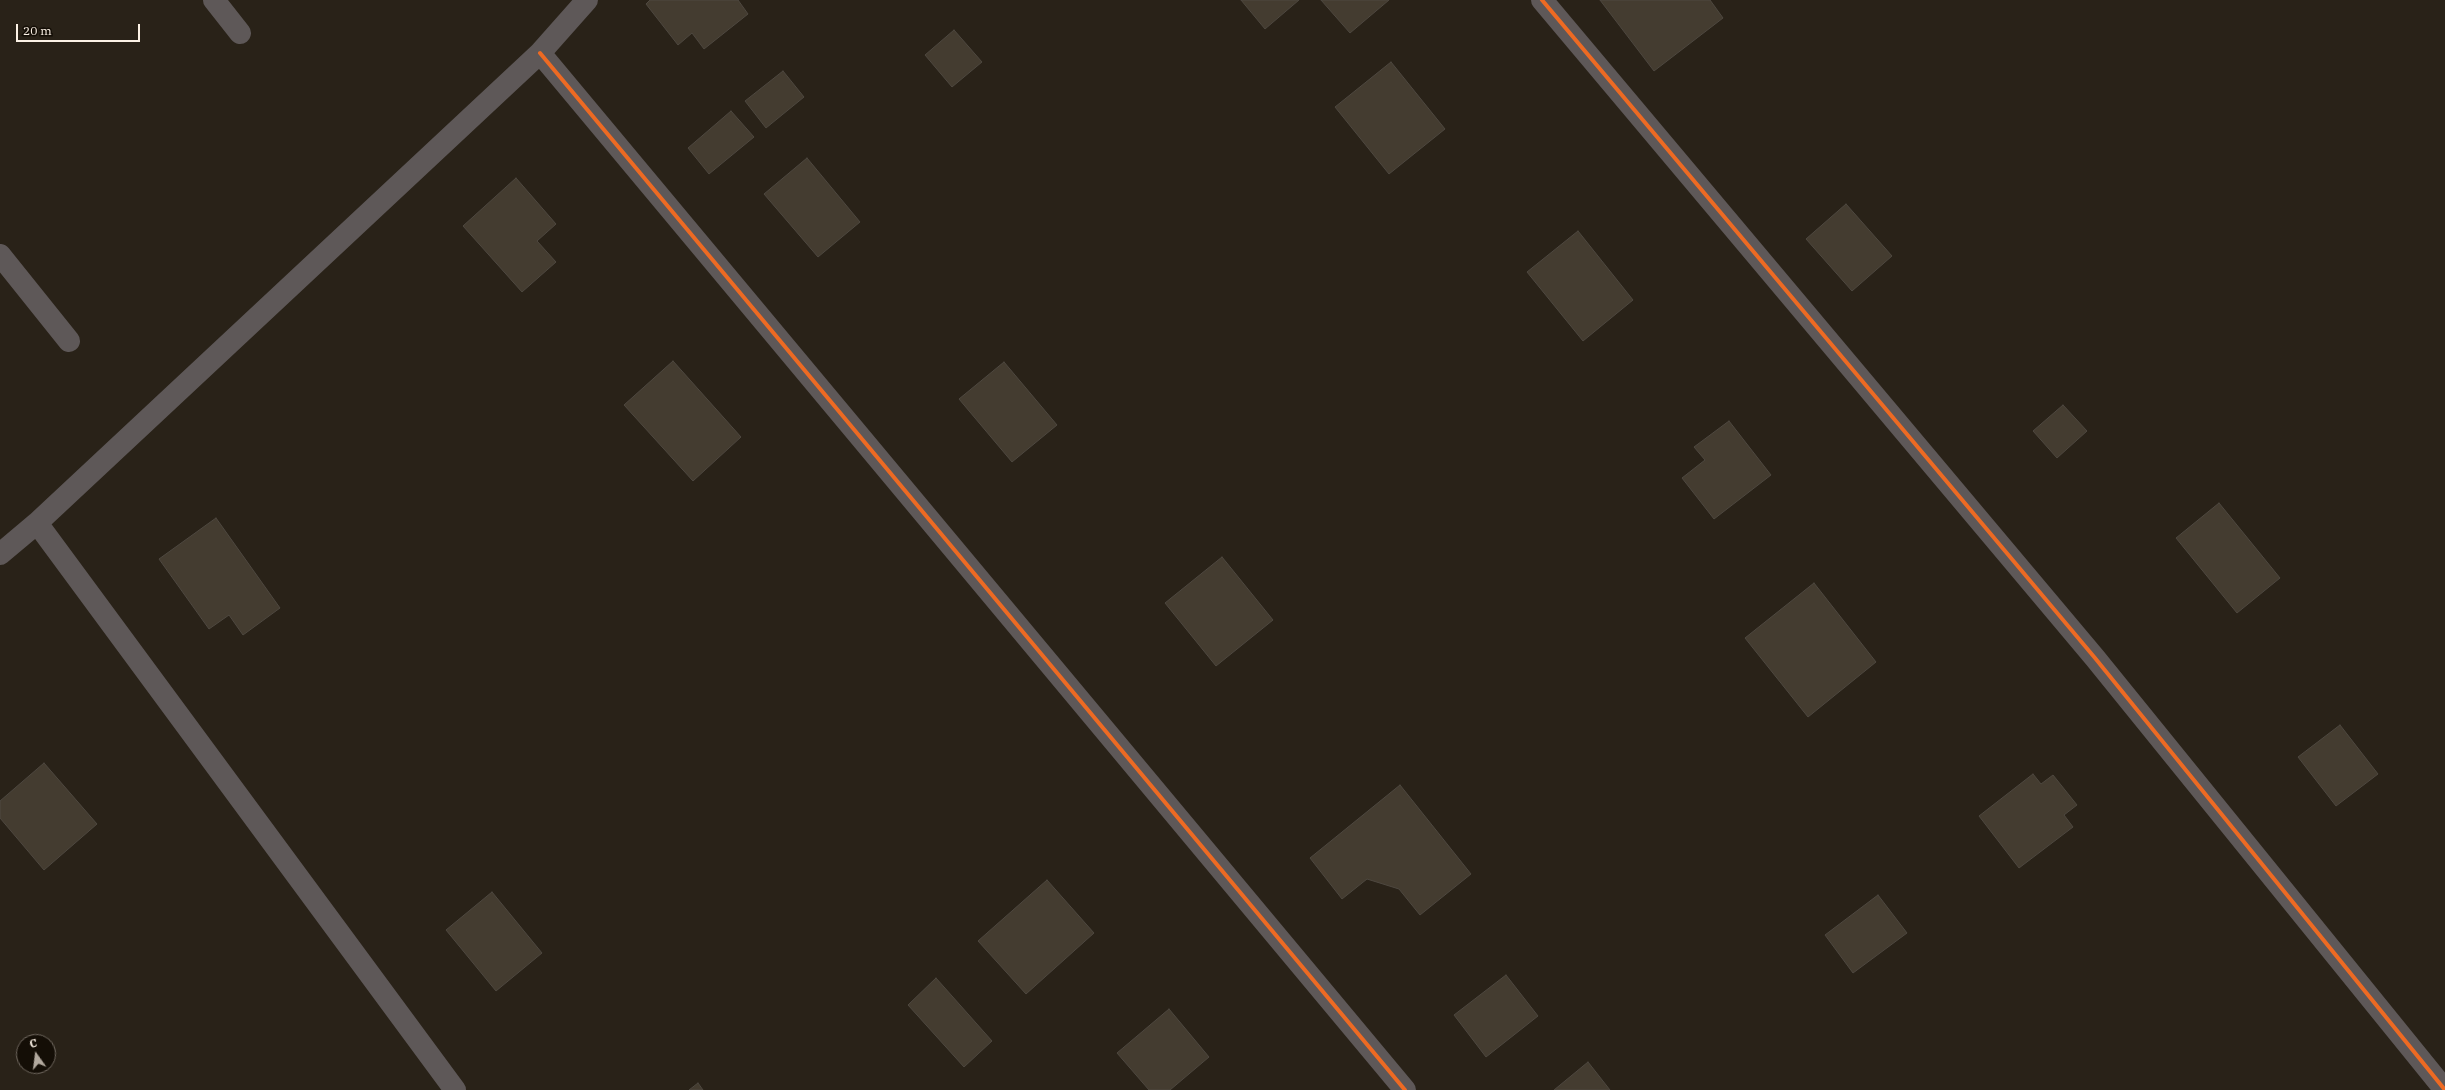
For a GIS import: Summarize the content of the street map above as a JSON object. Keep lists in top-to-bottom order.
{
  "scale_bar": "20 m",
  "north": "top"
}
